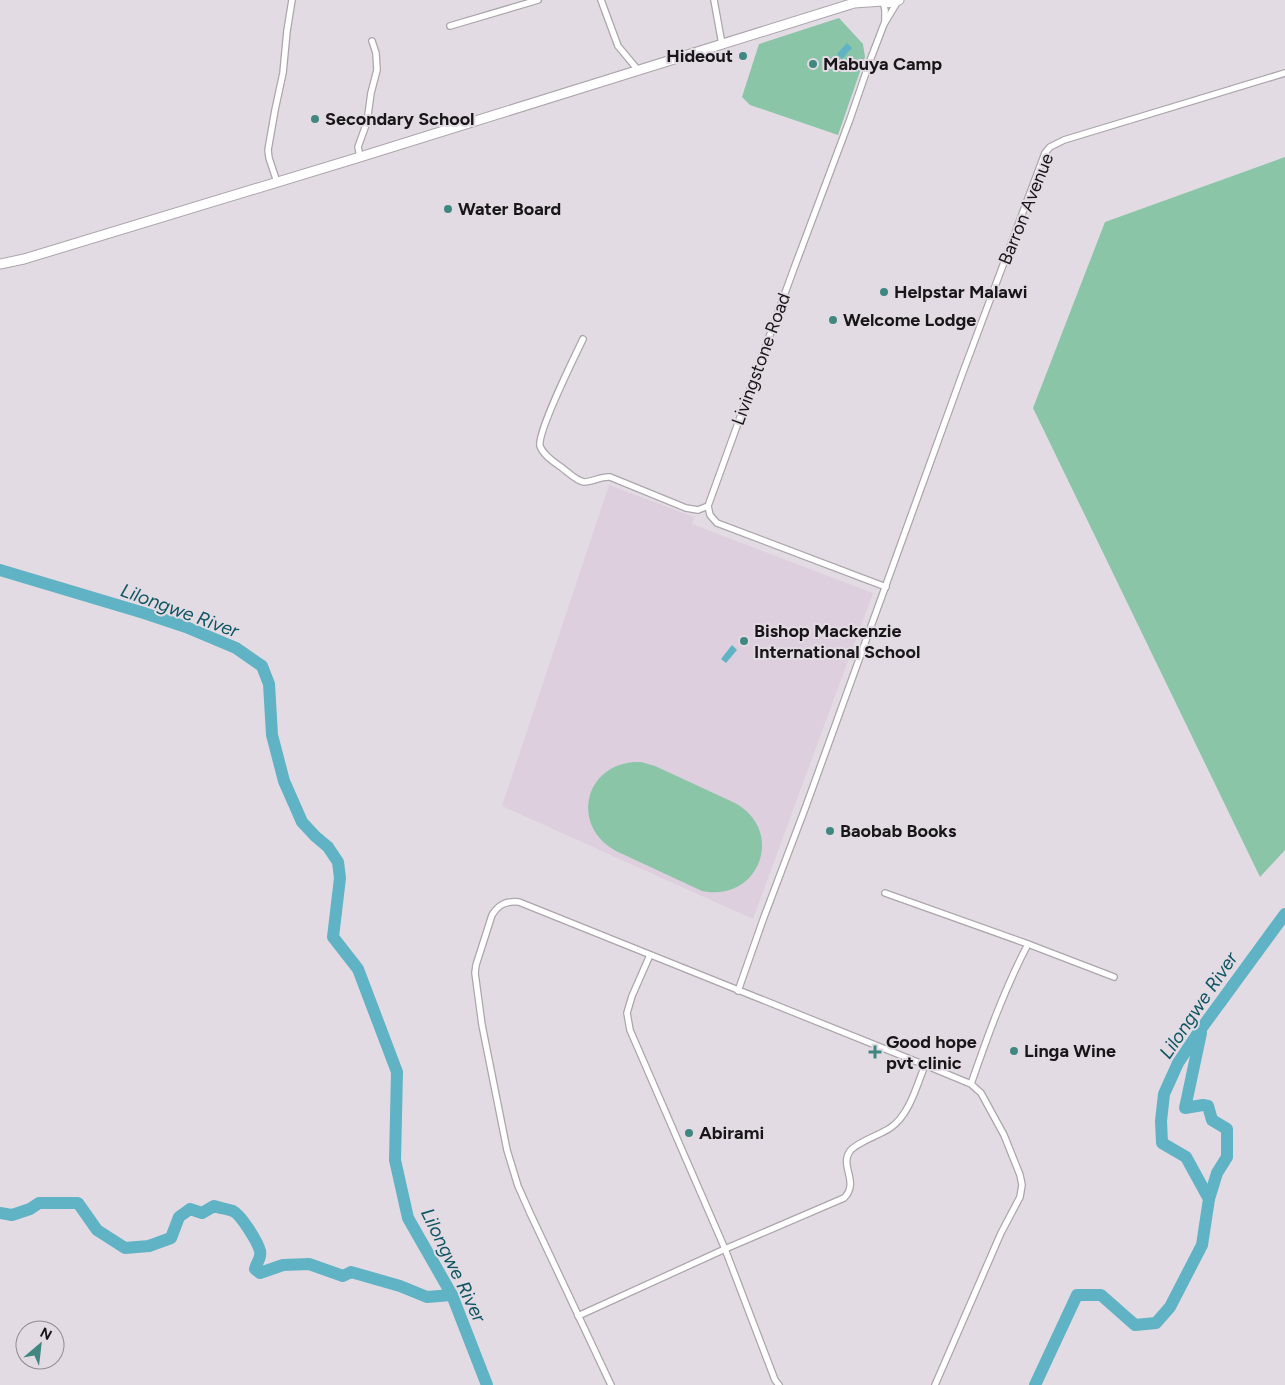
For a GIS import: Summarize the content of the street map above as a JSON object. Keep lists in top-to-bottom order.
{
  "streets": {
    "street": ["Barron Avenue", "Livingstone Road"]
  },
  "water": ["Lilongwe River"],
  "places": {
    "other": [
      "Hideout",
      "Mabuya Camp",
      "Secondary School",
      "Water Board",
      "Helpstar Malawi",
      "Welcome Lodge",
      "Bishop Mackenzie International School",
      "Baobab Books",
      "Linga Wine",
      "Abirami"
    ],
    "health": ["Good hope pvt clinic"]
  },
  "north": "top right"
}
